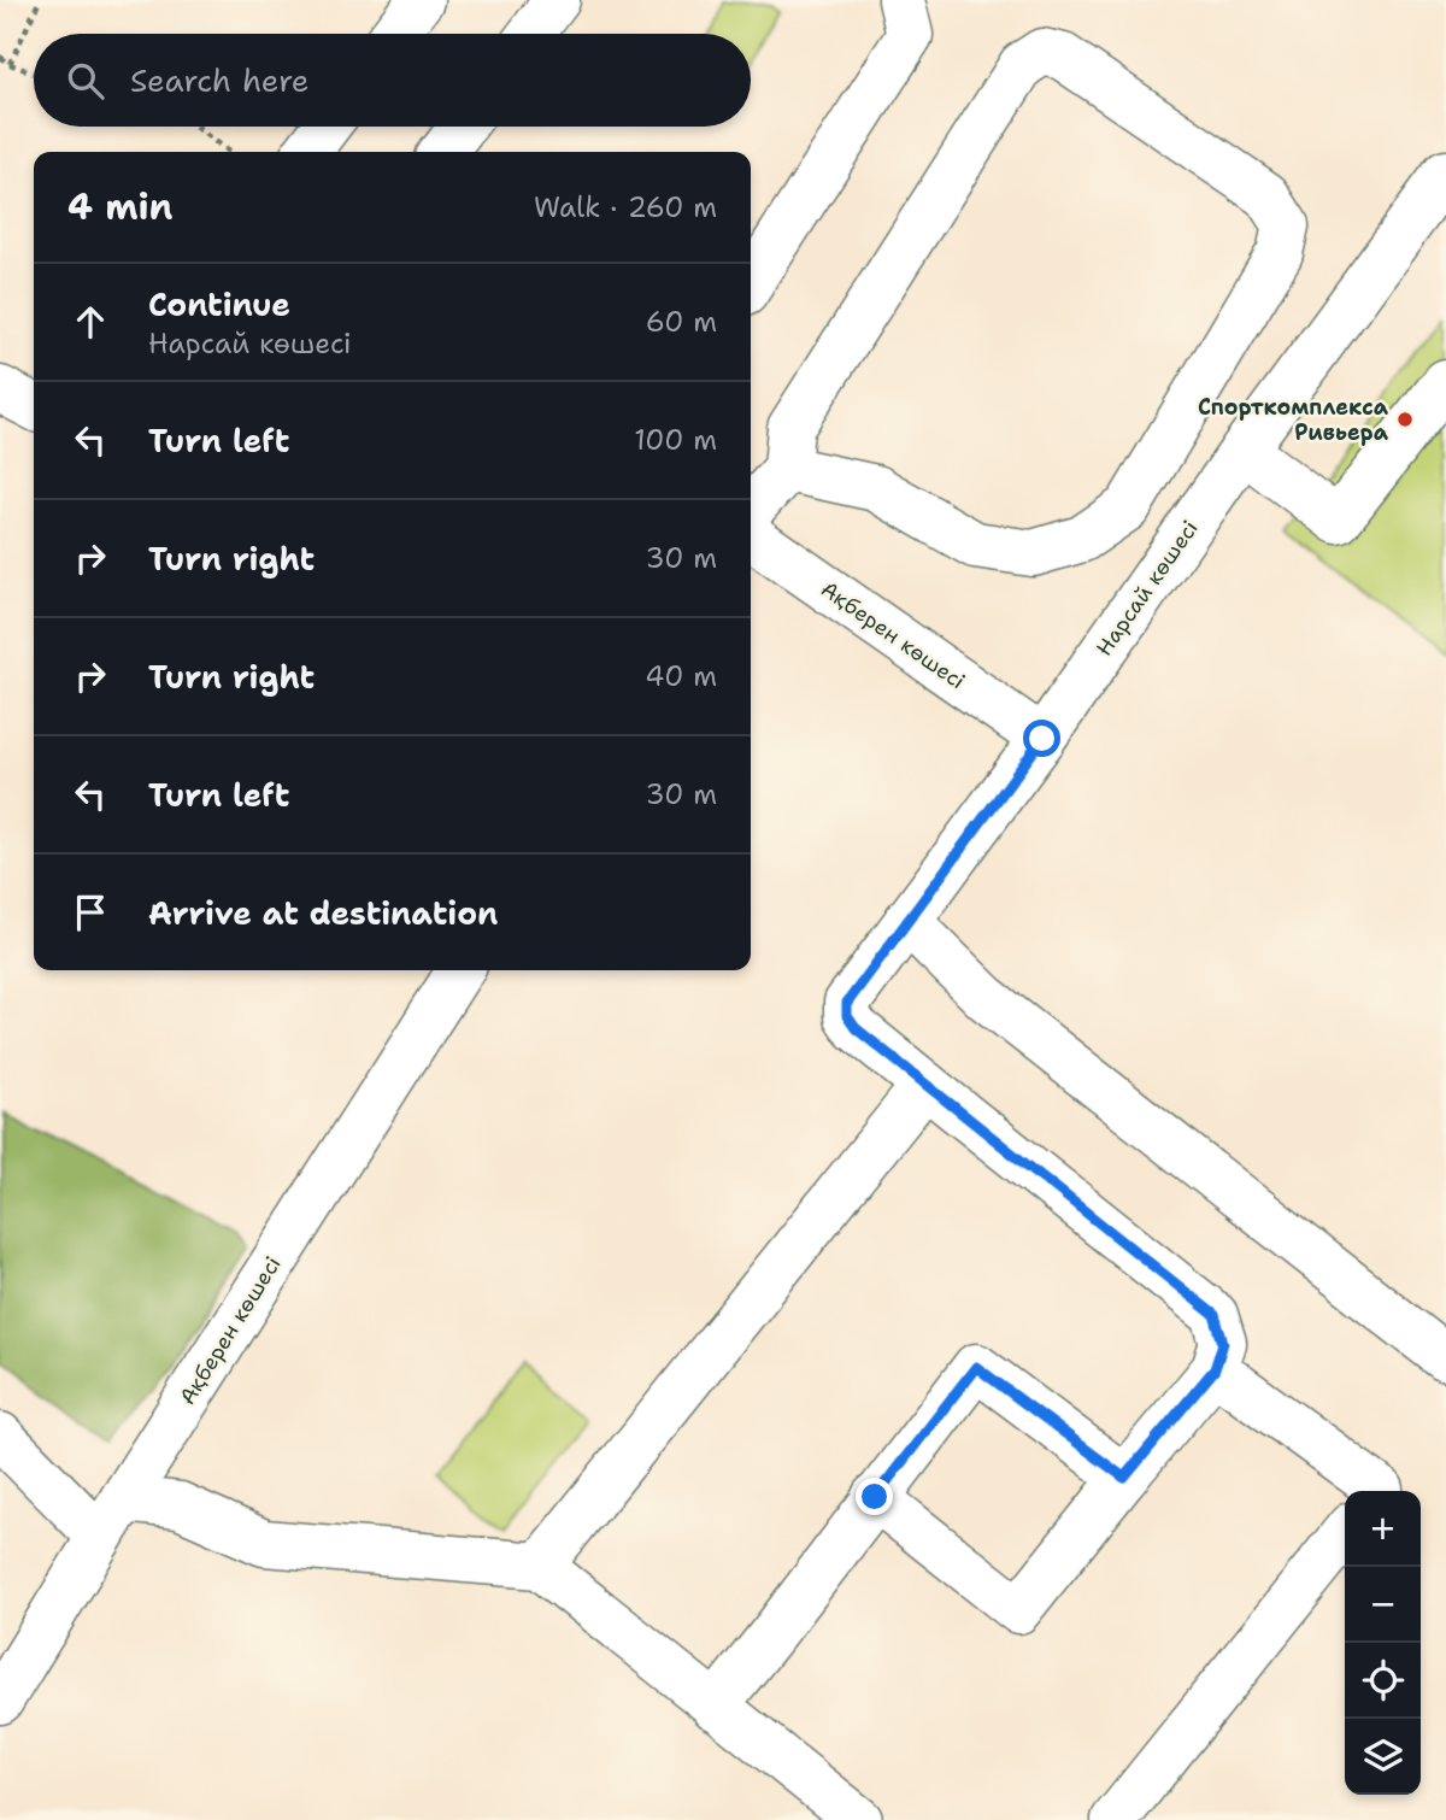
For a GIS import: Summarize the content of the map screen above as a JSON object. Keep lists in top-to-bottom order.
{
  "streets": {
    "street": ["Нарсай көшесі", "Ақберен көшесі"]
  },
  "crossings": [
    ["Нарсай көшесі", "Ақберен көшесі"]
  ],
  "places": ["Спорткомплекса Ривьера"],
  "page": {
    "search": "Search here",
    "heading": ["4 min", "Walk · 260 m"],
    "list": [
      ["Continue", "Нарсай көшесі", "60 m"],
      ["Turn left", "100 m"],
      ["Turn right", "30 m"],
      ["Turn right", "40 m"],
      ["Turn left", "30 m"],
      "Arrive at destination"
    ],
    "map_buttons": ["+", "−"]
  }
}
